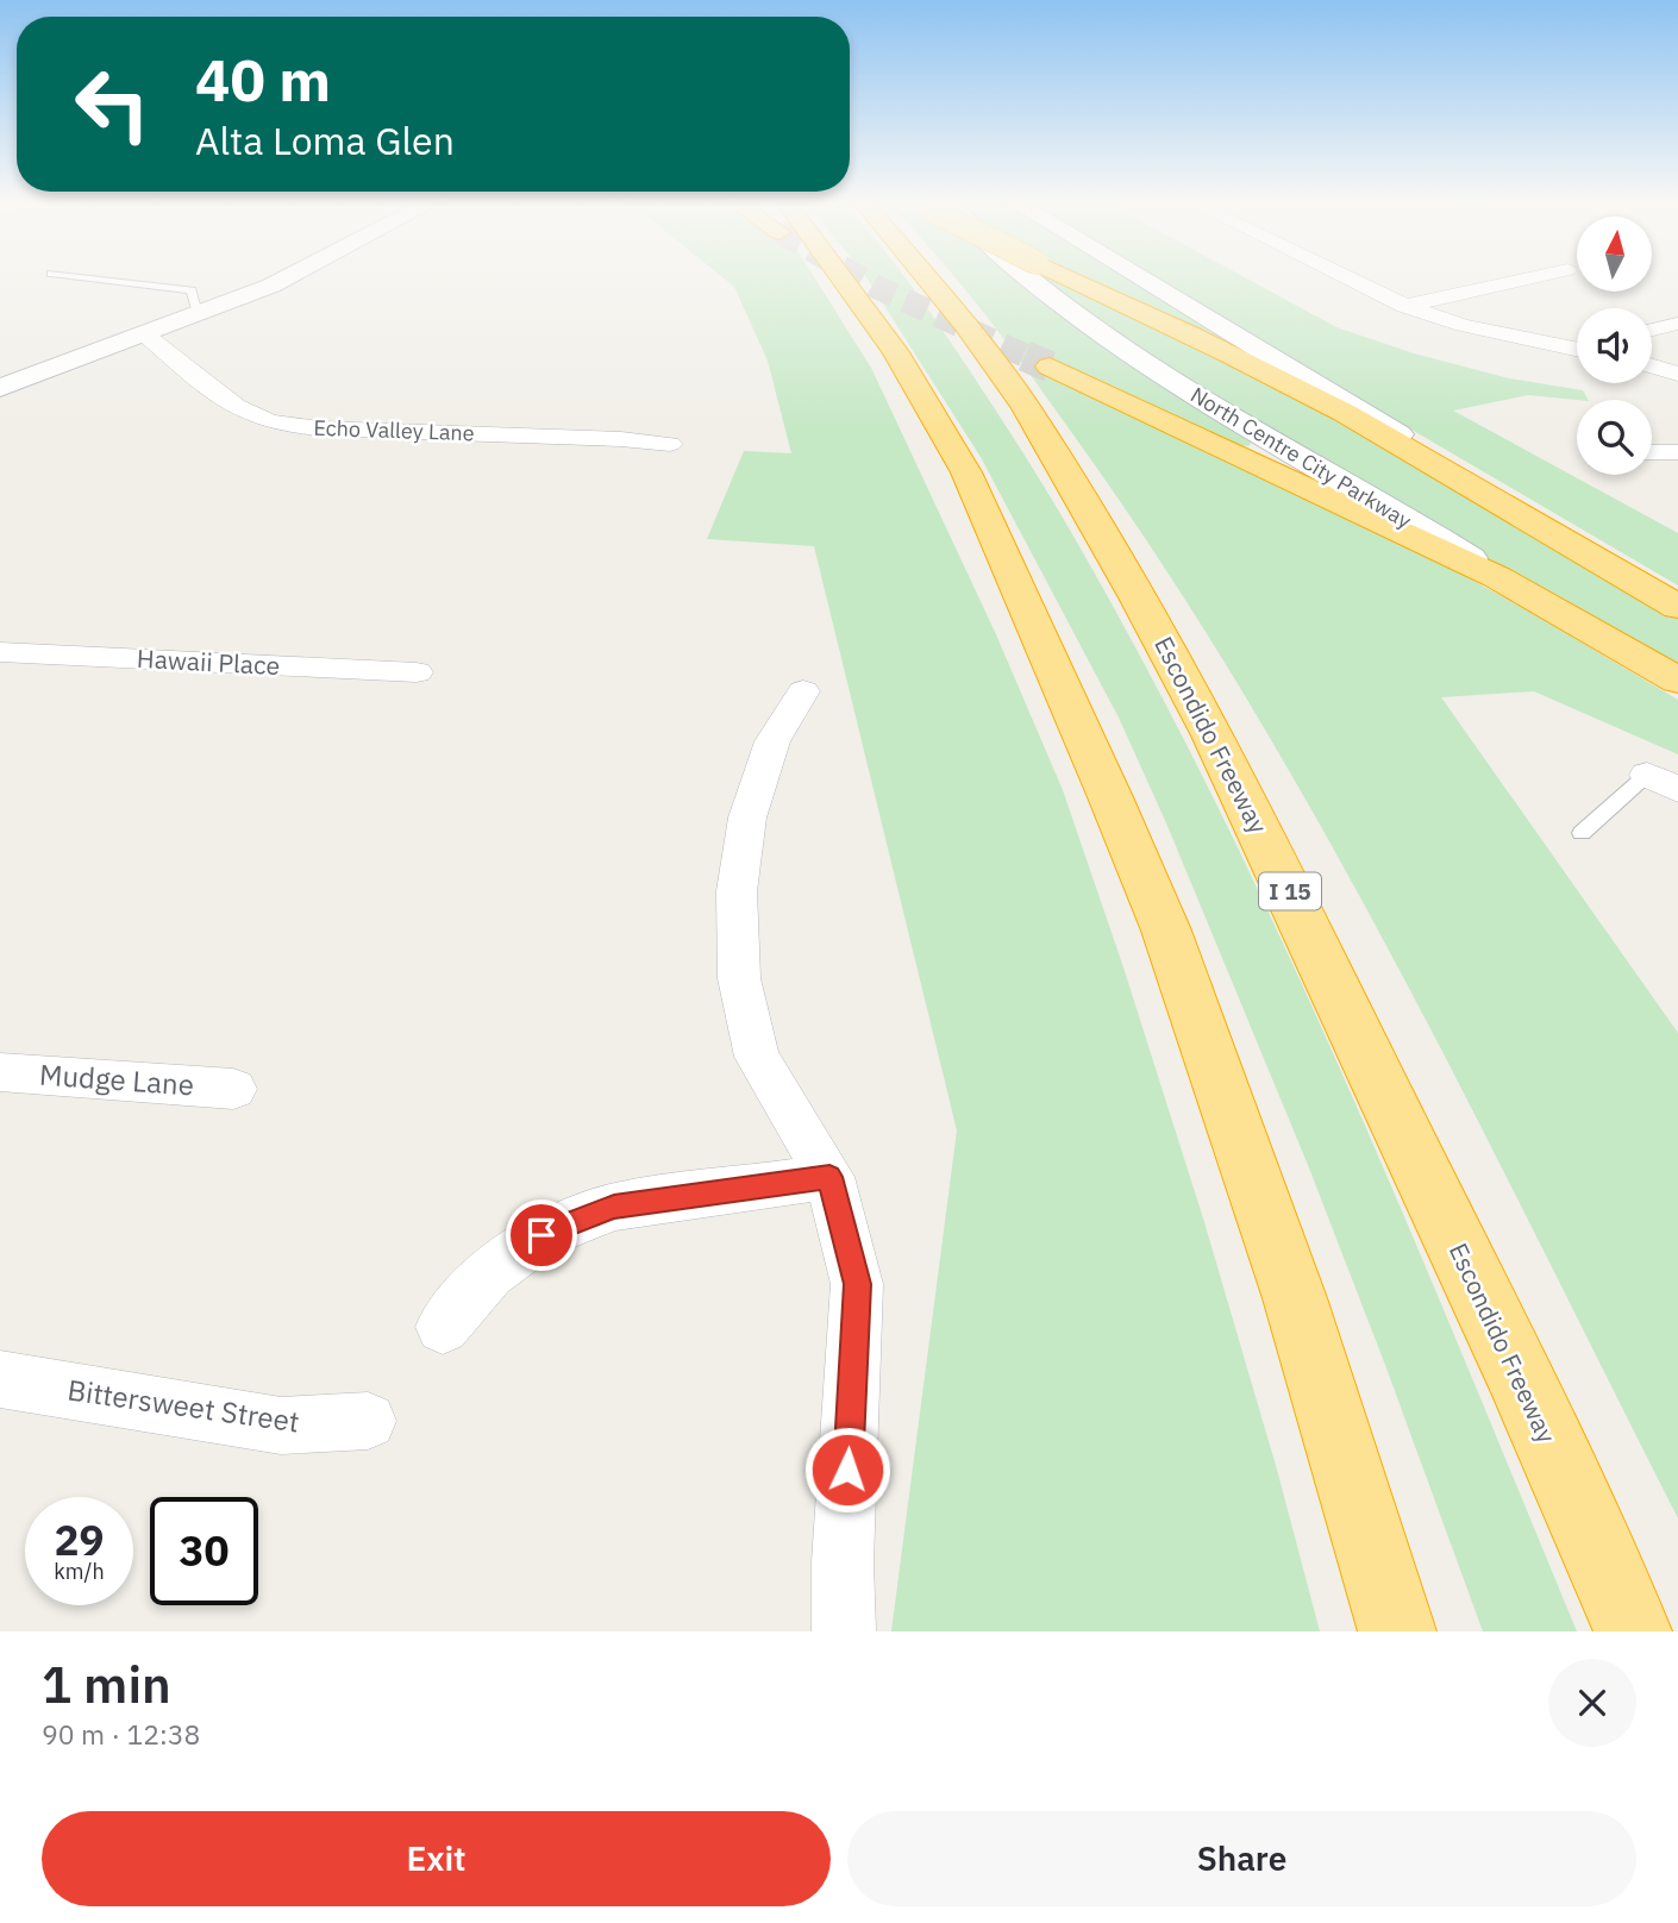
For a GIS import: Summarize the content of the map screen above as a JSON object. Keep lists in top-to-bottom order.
{
  "streets": {
    "highway": ["North Centre City Parkway", "Escondido Freeway", "I 15"],
    "street": [
      "Echo Valley Lane",
      "Hawaii Place",
      "Mudge Lane",
      "Bittersweet Street"
    ]
  },
  "north": "top",
  "page": {
    "turn": ["40 m", "Alta Loma Glen"],
    "speed": "29 km/h",
    "limit": "30",
    "heading": ["1 min", "90 m · 12:38"],
    "buttons": ["Exit", "Share"]
  }
}
